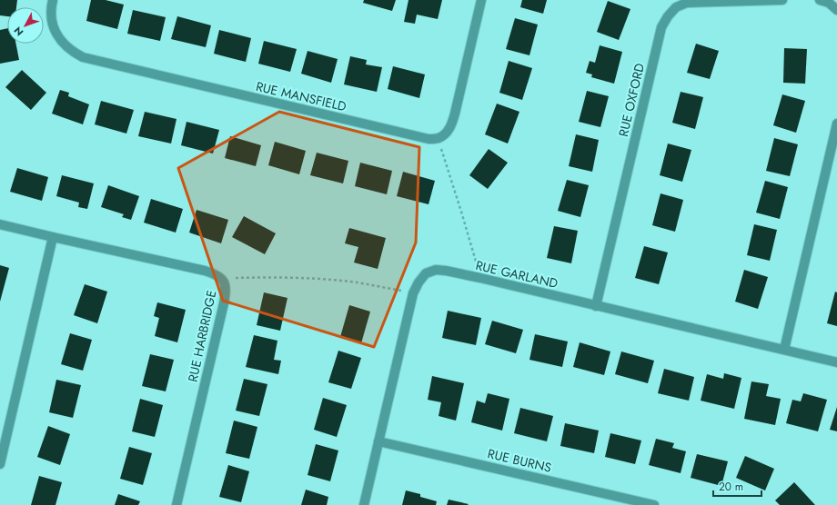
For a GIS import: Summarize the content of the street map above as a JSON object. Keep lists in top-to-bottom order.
{
  "streets": {
    "street": [
      "RUE MANSFIELD",
      "RUE OXFORD",
      "RUE GARLAND",
      "RUE HARBRIDGE",
      "RUE BURNS"
    ]
  },
  "crossings": [
    ["RUE OXFORD", "RUE GARLAND"],
    ["RUE GARLAND", "RUE BURNS"]
  ],
  "scale_bar": "20 m",
  "north": "bottom left"
}
